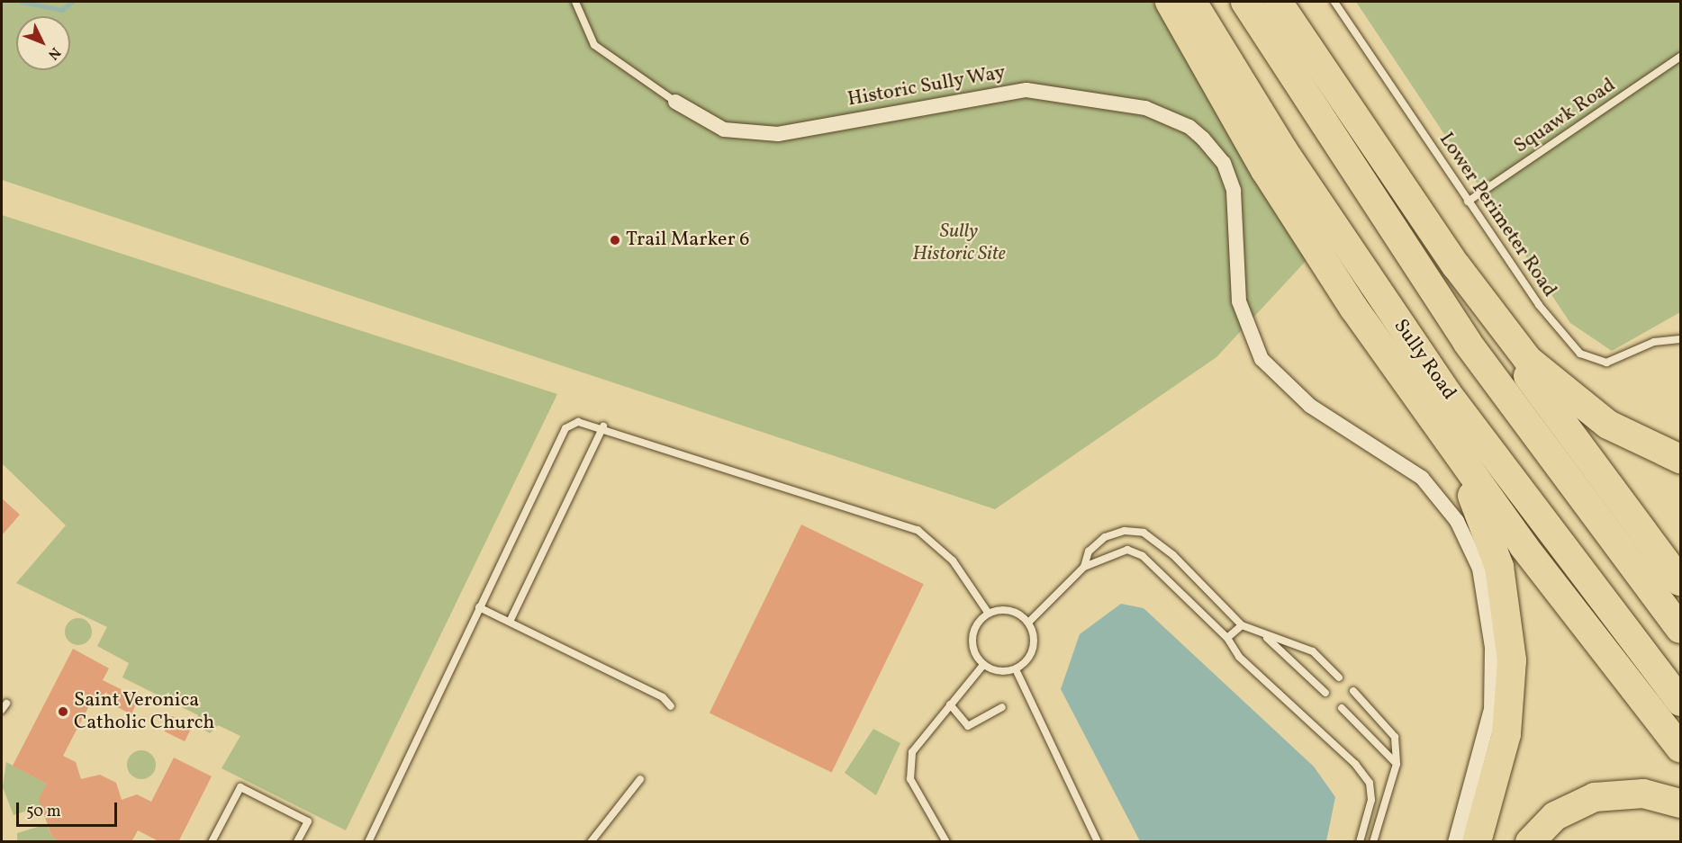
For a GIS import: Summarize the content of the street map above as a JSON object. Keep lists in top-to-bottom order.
{
  "streets": {
    "highway": ["Sully Road"],
    "street": ["Historic Sully Way"],
    "lane": ["Squawk Road", "Lower Perimeter Road"]
  },
  "crossings": [
    ["Squawk Road", "Lower Perimeter Road"]
  ],
  "parks": ["Sully Historic Site"],
  "places": ["Trail Marker 6", "Saint Veronica Catholic Church"],
  "scale_bar": "50 m",
  "north": "bottom right"
}
